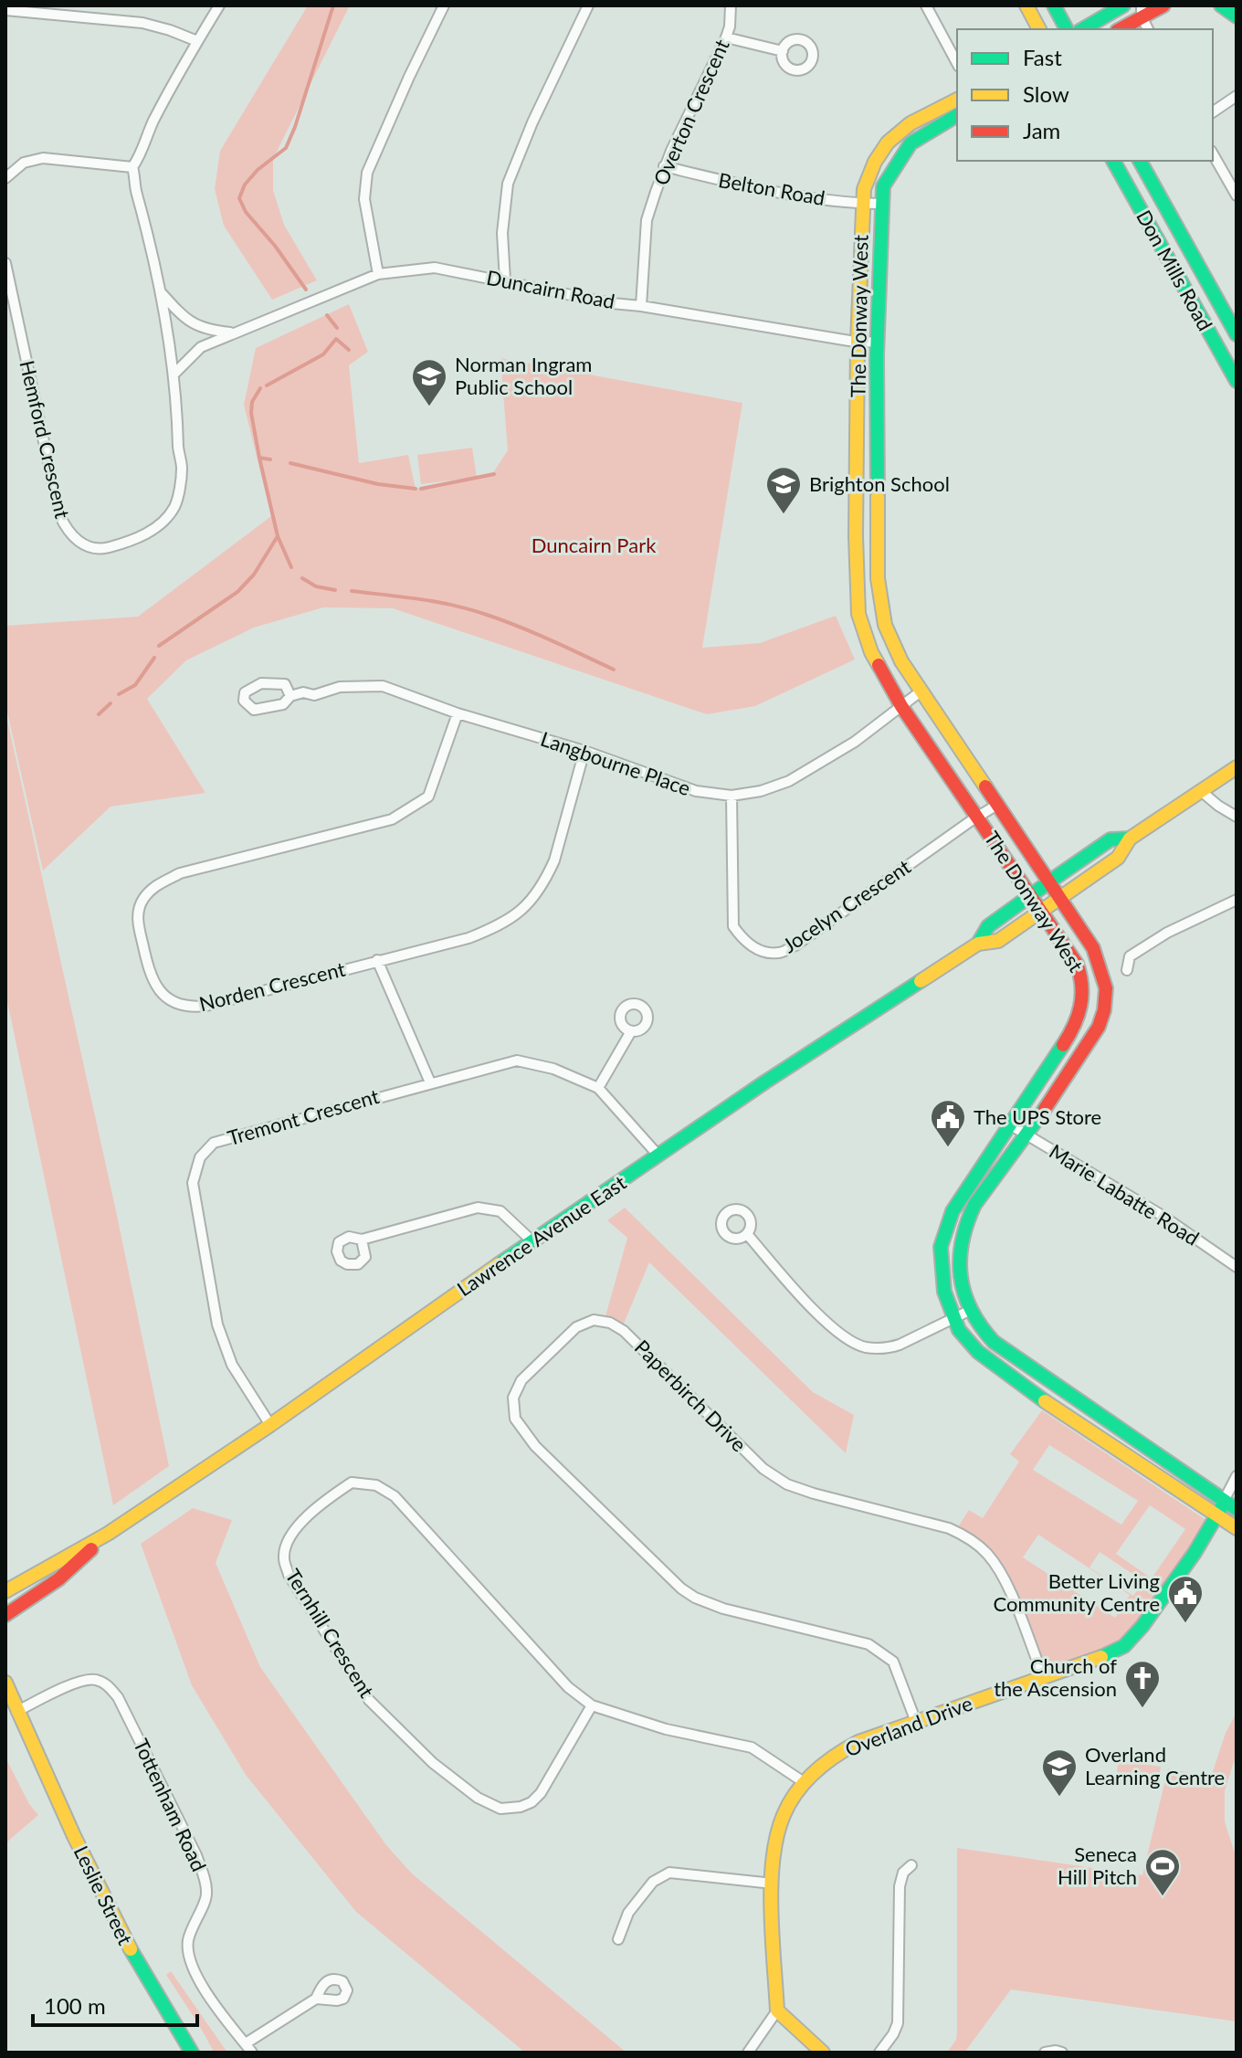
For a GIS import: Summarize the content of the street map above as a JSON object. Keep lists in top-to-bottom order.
{
  "streets": {
    "street": [
      "Overton Crescent",
      "Belton Road",
      "Don Mills Road",
      "Duncairn Road",
      "The Donway West",
      "Hemford Crescent",
      "Langbourne Place",
      "Jocelyn Crescent",
      "Norden Crescent",
      "Tremont Crescent",
      "Marie Labatte Road",
      "Lawrence Avenue East",
      "Paperbirch Drive",
      "Ternhill Crescent",
      "Overland Drive",
      "Tottenham Road",
      "Leslie Street"
    ]
  },
  "crossings": [
    ["Overton Crescent", "Belton Road"],
    ["Overton Crescent", "Duncairn Road"],
    ["Belton Road", "The Donway West"],
    ["Duncairn Road", "The Donway West"],
    ["Duncairn Road", "Hemford Crescent"],
    ["The Donway West", "Langbourne Place"],
    ["The Donway West", "Jocelyn Crescent"],
    ["The Donway West", "Marie Labatte Road"],
    ["The Donway West", "Lawrence Avenue East"],
    ["The Donway West", "Overland Drive"],
    ["Langbourne Place", "Jocelyn Crescent"],
    ["Langbourne Place", "Norden Crescent"],
    ["Tremont Crescent", "Lawrence Avenue East"],
    ["Paperbirch Drive", "Overland Drive"],
    ["Ternhill Crescent", "Overland Drive"],
    ["Tottenham Road", "Leslie Street"]
  ],
  "parks": ["Duncairn Park"],
  "places": {
    "school or university": ["Norman Ingram Public School", "Brighton School", "Overland Learning Centre"],
    "public building": ["The UPS Store", "Better Living Community Centre"],
    "church": ["Church of the Ascension"],
    "sports": ["Seneca Hill Pitch"]
  },
  "legend": ["Fast", "Slow", "Jam"],
  "scale_bar": "100 m"
}
